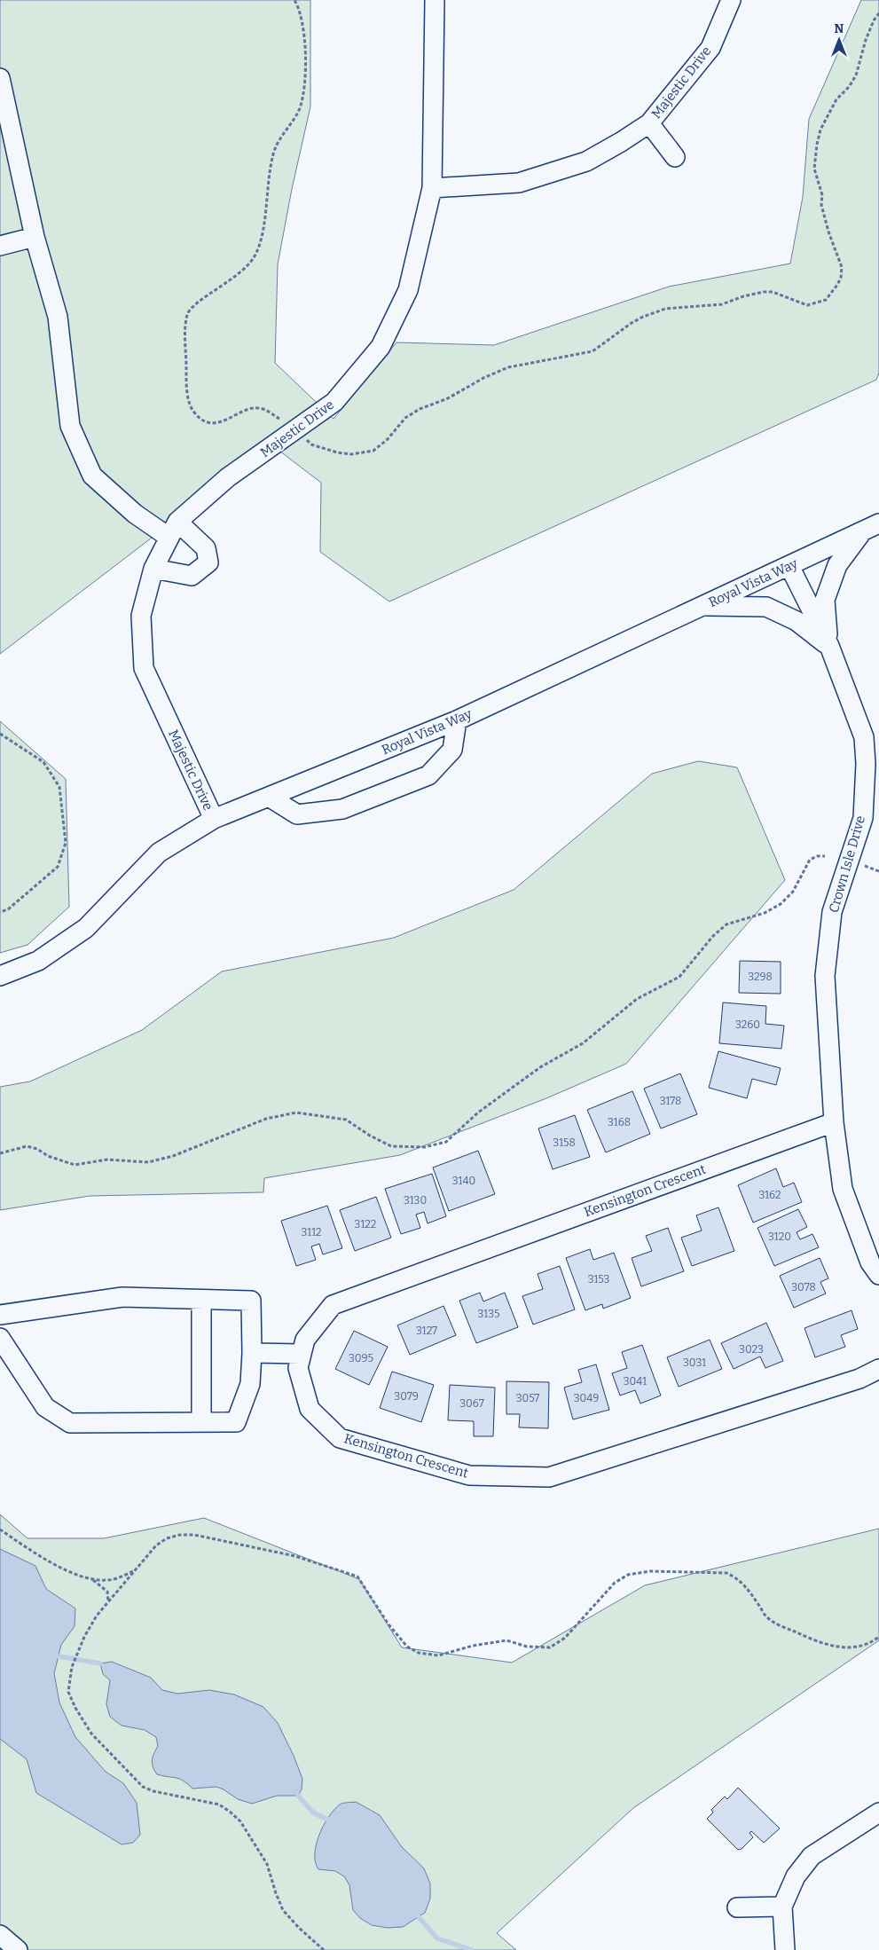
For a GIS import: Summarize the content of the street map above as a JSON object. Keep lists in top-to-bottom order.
{
  "streets": {
    "street": [
      "Majestic Drive",
      "Royal Vista Way",
      "Crown Isle Drive",
      "Kensington Crescent"
    ]
  },
  "crossings": [
    ["Majestic Drive", "Royal Vista Way"],
    ["Royal Vista Way", "Crown Isle Drive"],
    ["Crown Isle Drive", "Kensington Crescent"]
  ],
  "house_numbers": [
    "3298",
    "3260",
    "3178",
    "3168",
    "3158",
    "3140",
    "3162",
    "3130",
    "3122",
    "3112",
    "3120",
    "3153",
    "3078",
    "3135",
    "3127",
    "3023",
    "3095",
    "3031",
    "3041",
    "3079",
    "3057",
    "3049",
    "3067"
  ],
  "north": "top"
}
